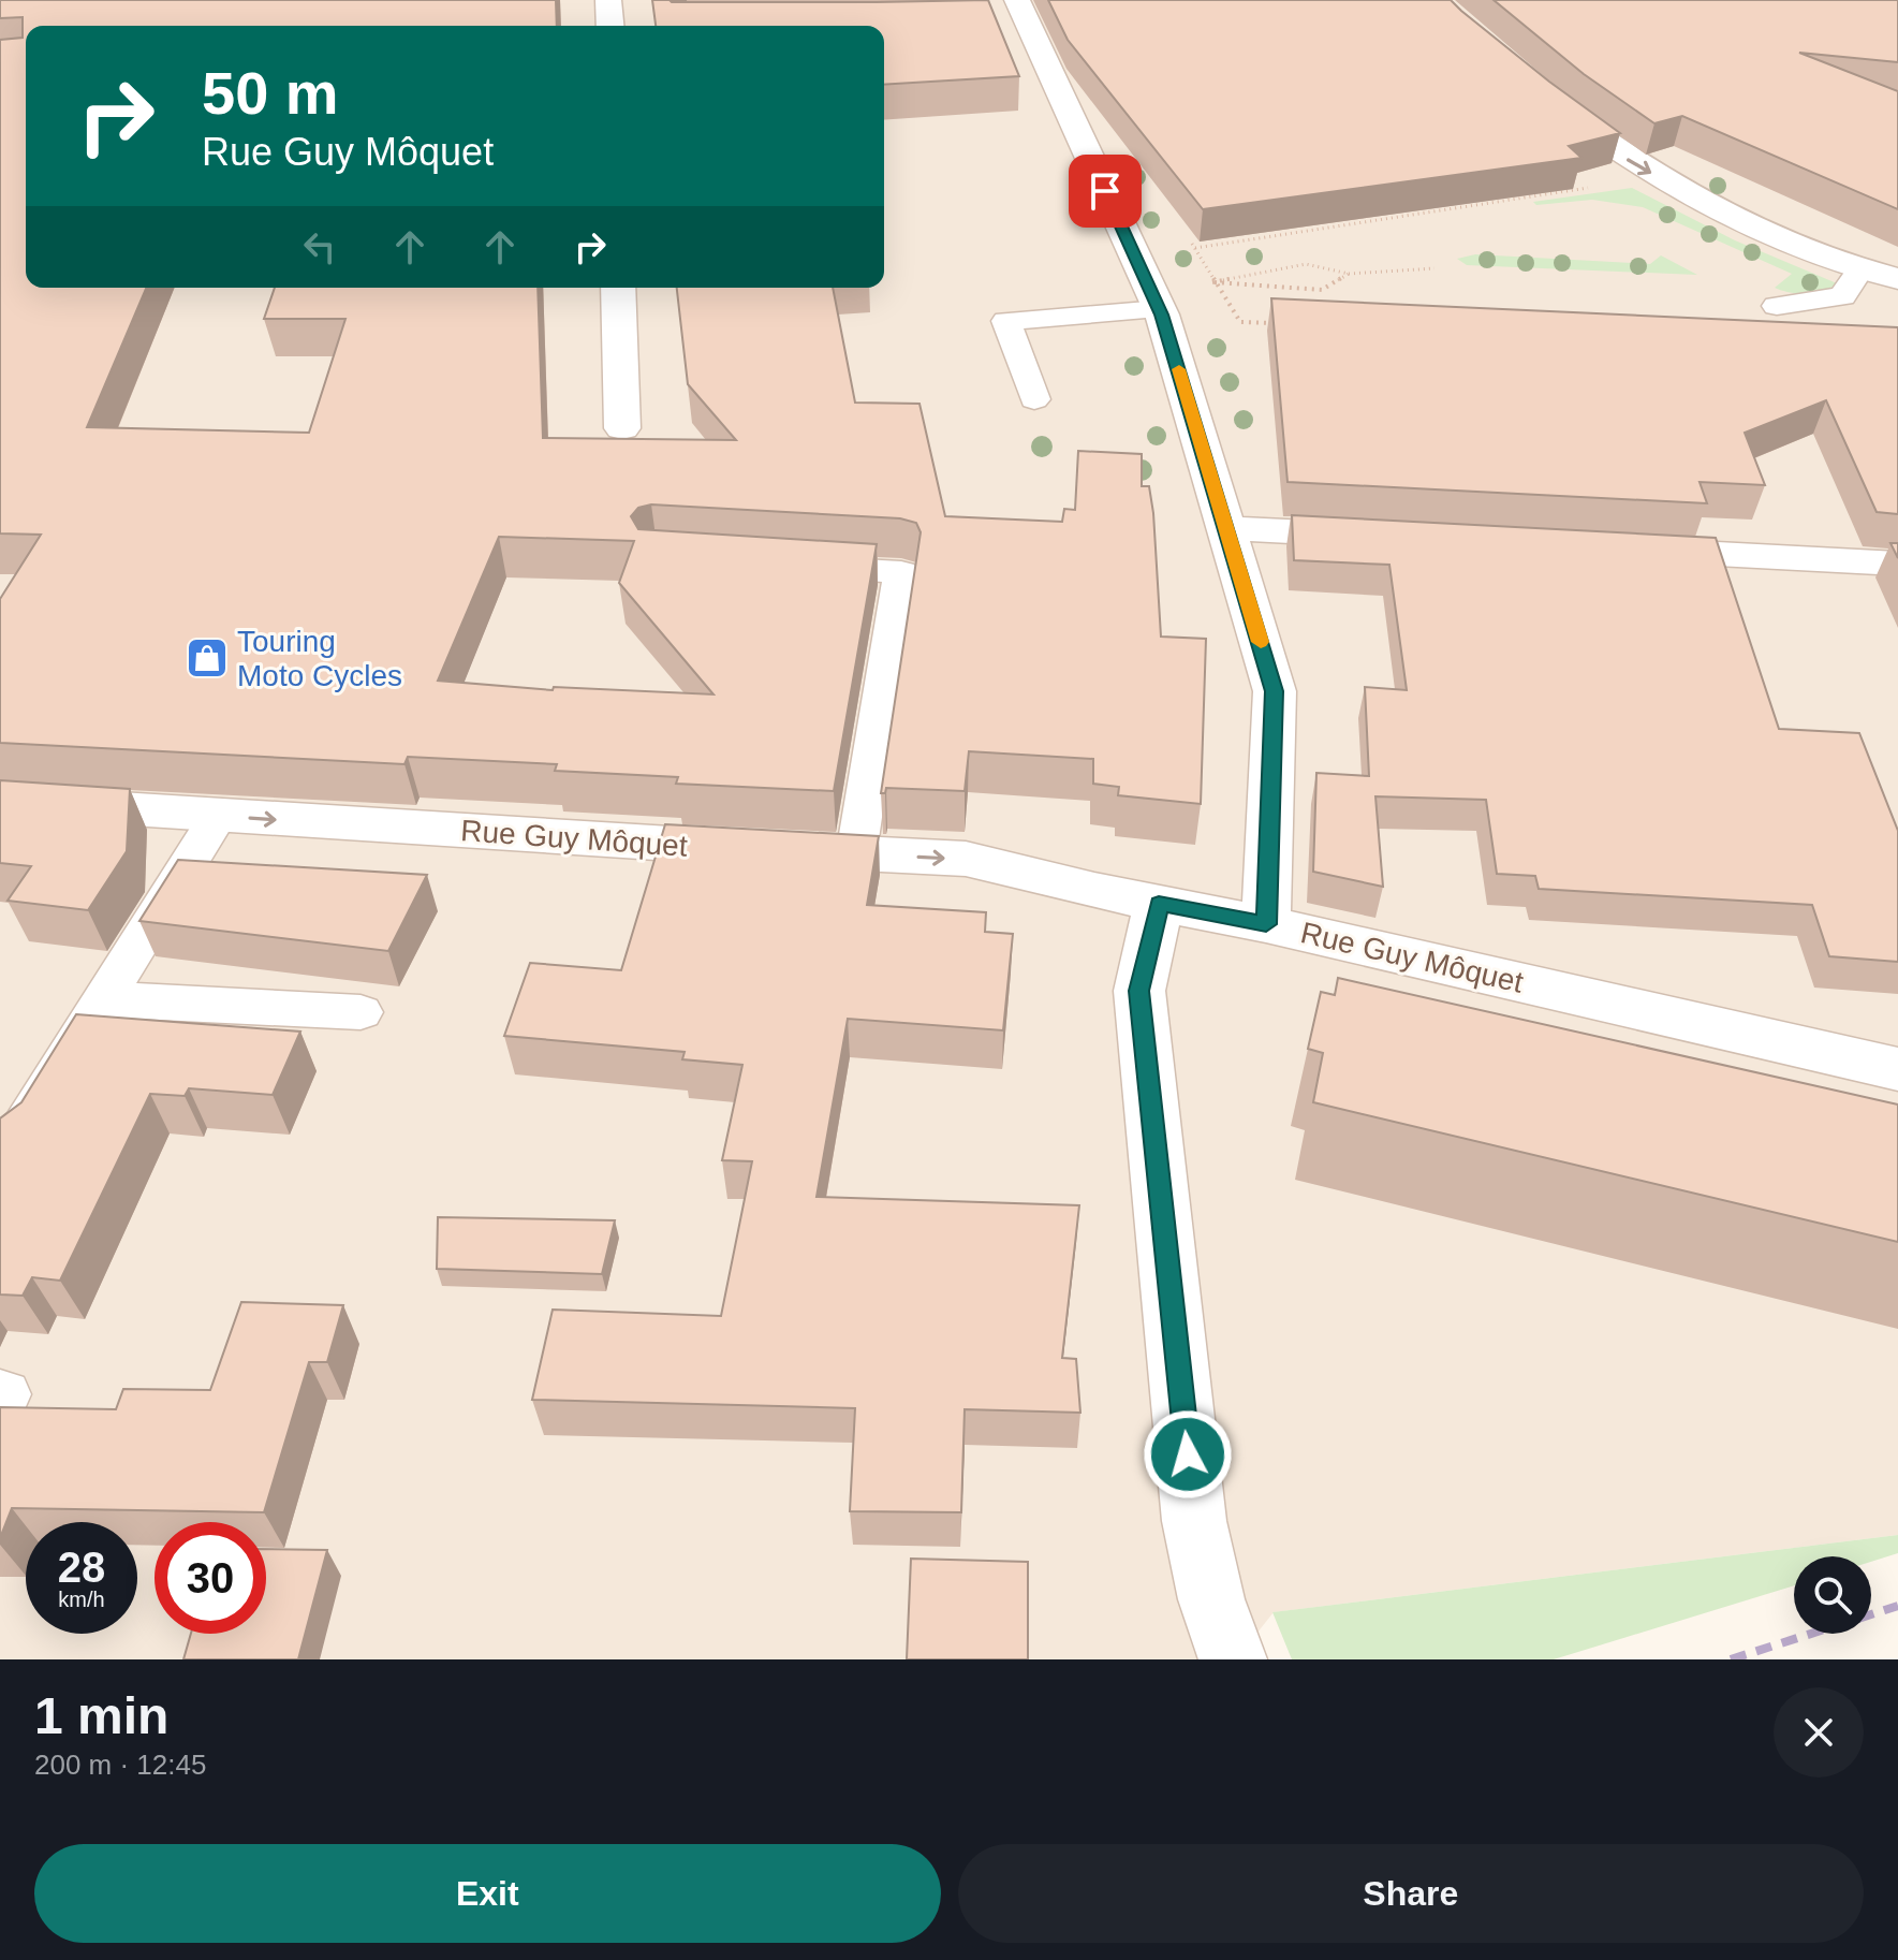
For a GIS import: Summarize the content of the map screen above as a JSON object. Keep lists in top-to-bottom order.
{
  "streets": {
    "street": ["Rue Guy Môquet"]
  },
  "one_way": ["Rue Guy Môquet"],
  "places": {
    "shop": ["Touring Moto Cycles"]
  },
  "page": {
    "turn": ["50 m", "Rue Guy Môquet"],
    "speed": "28 km/h",
    "limit": "30",
    "heading": ["1 min", "200 m · 12:45"],
    "buttons": ["Exit", "Share"]
  }
}
